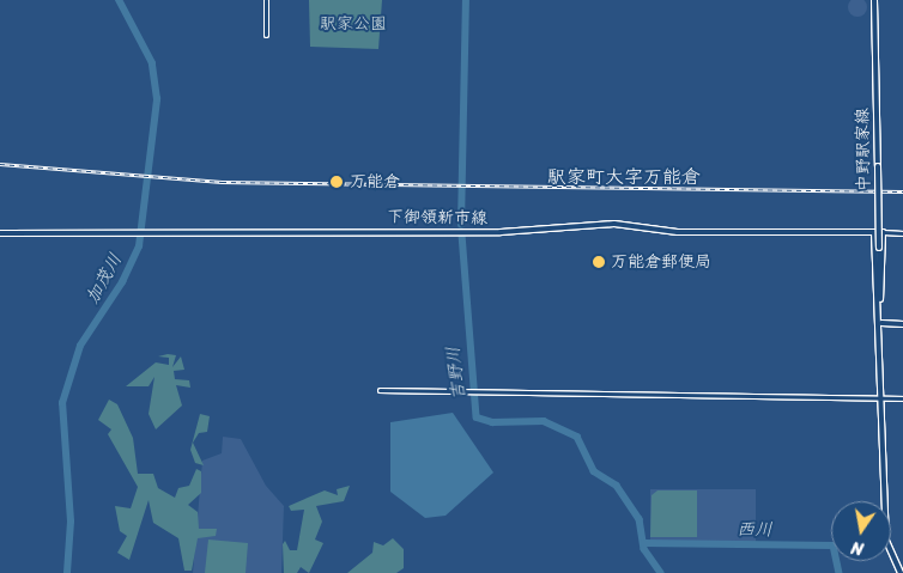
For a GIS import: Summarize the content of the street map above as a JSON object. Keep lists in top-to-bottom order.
{
  "streets": {
    "main road": ["中野駅家線", "下御領新市線"]
  },
  "districts": ["駅家町大字万能倉"],
  "water": ["加茂川", "吉野川", "西川"],
  "parks": ["駅家公園"],
  "places": ["万能倉", "万能倉郵便局"],
  "north": "bottom"
}
